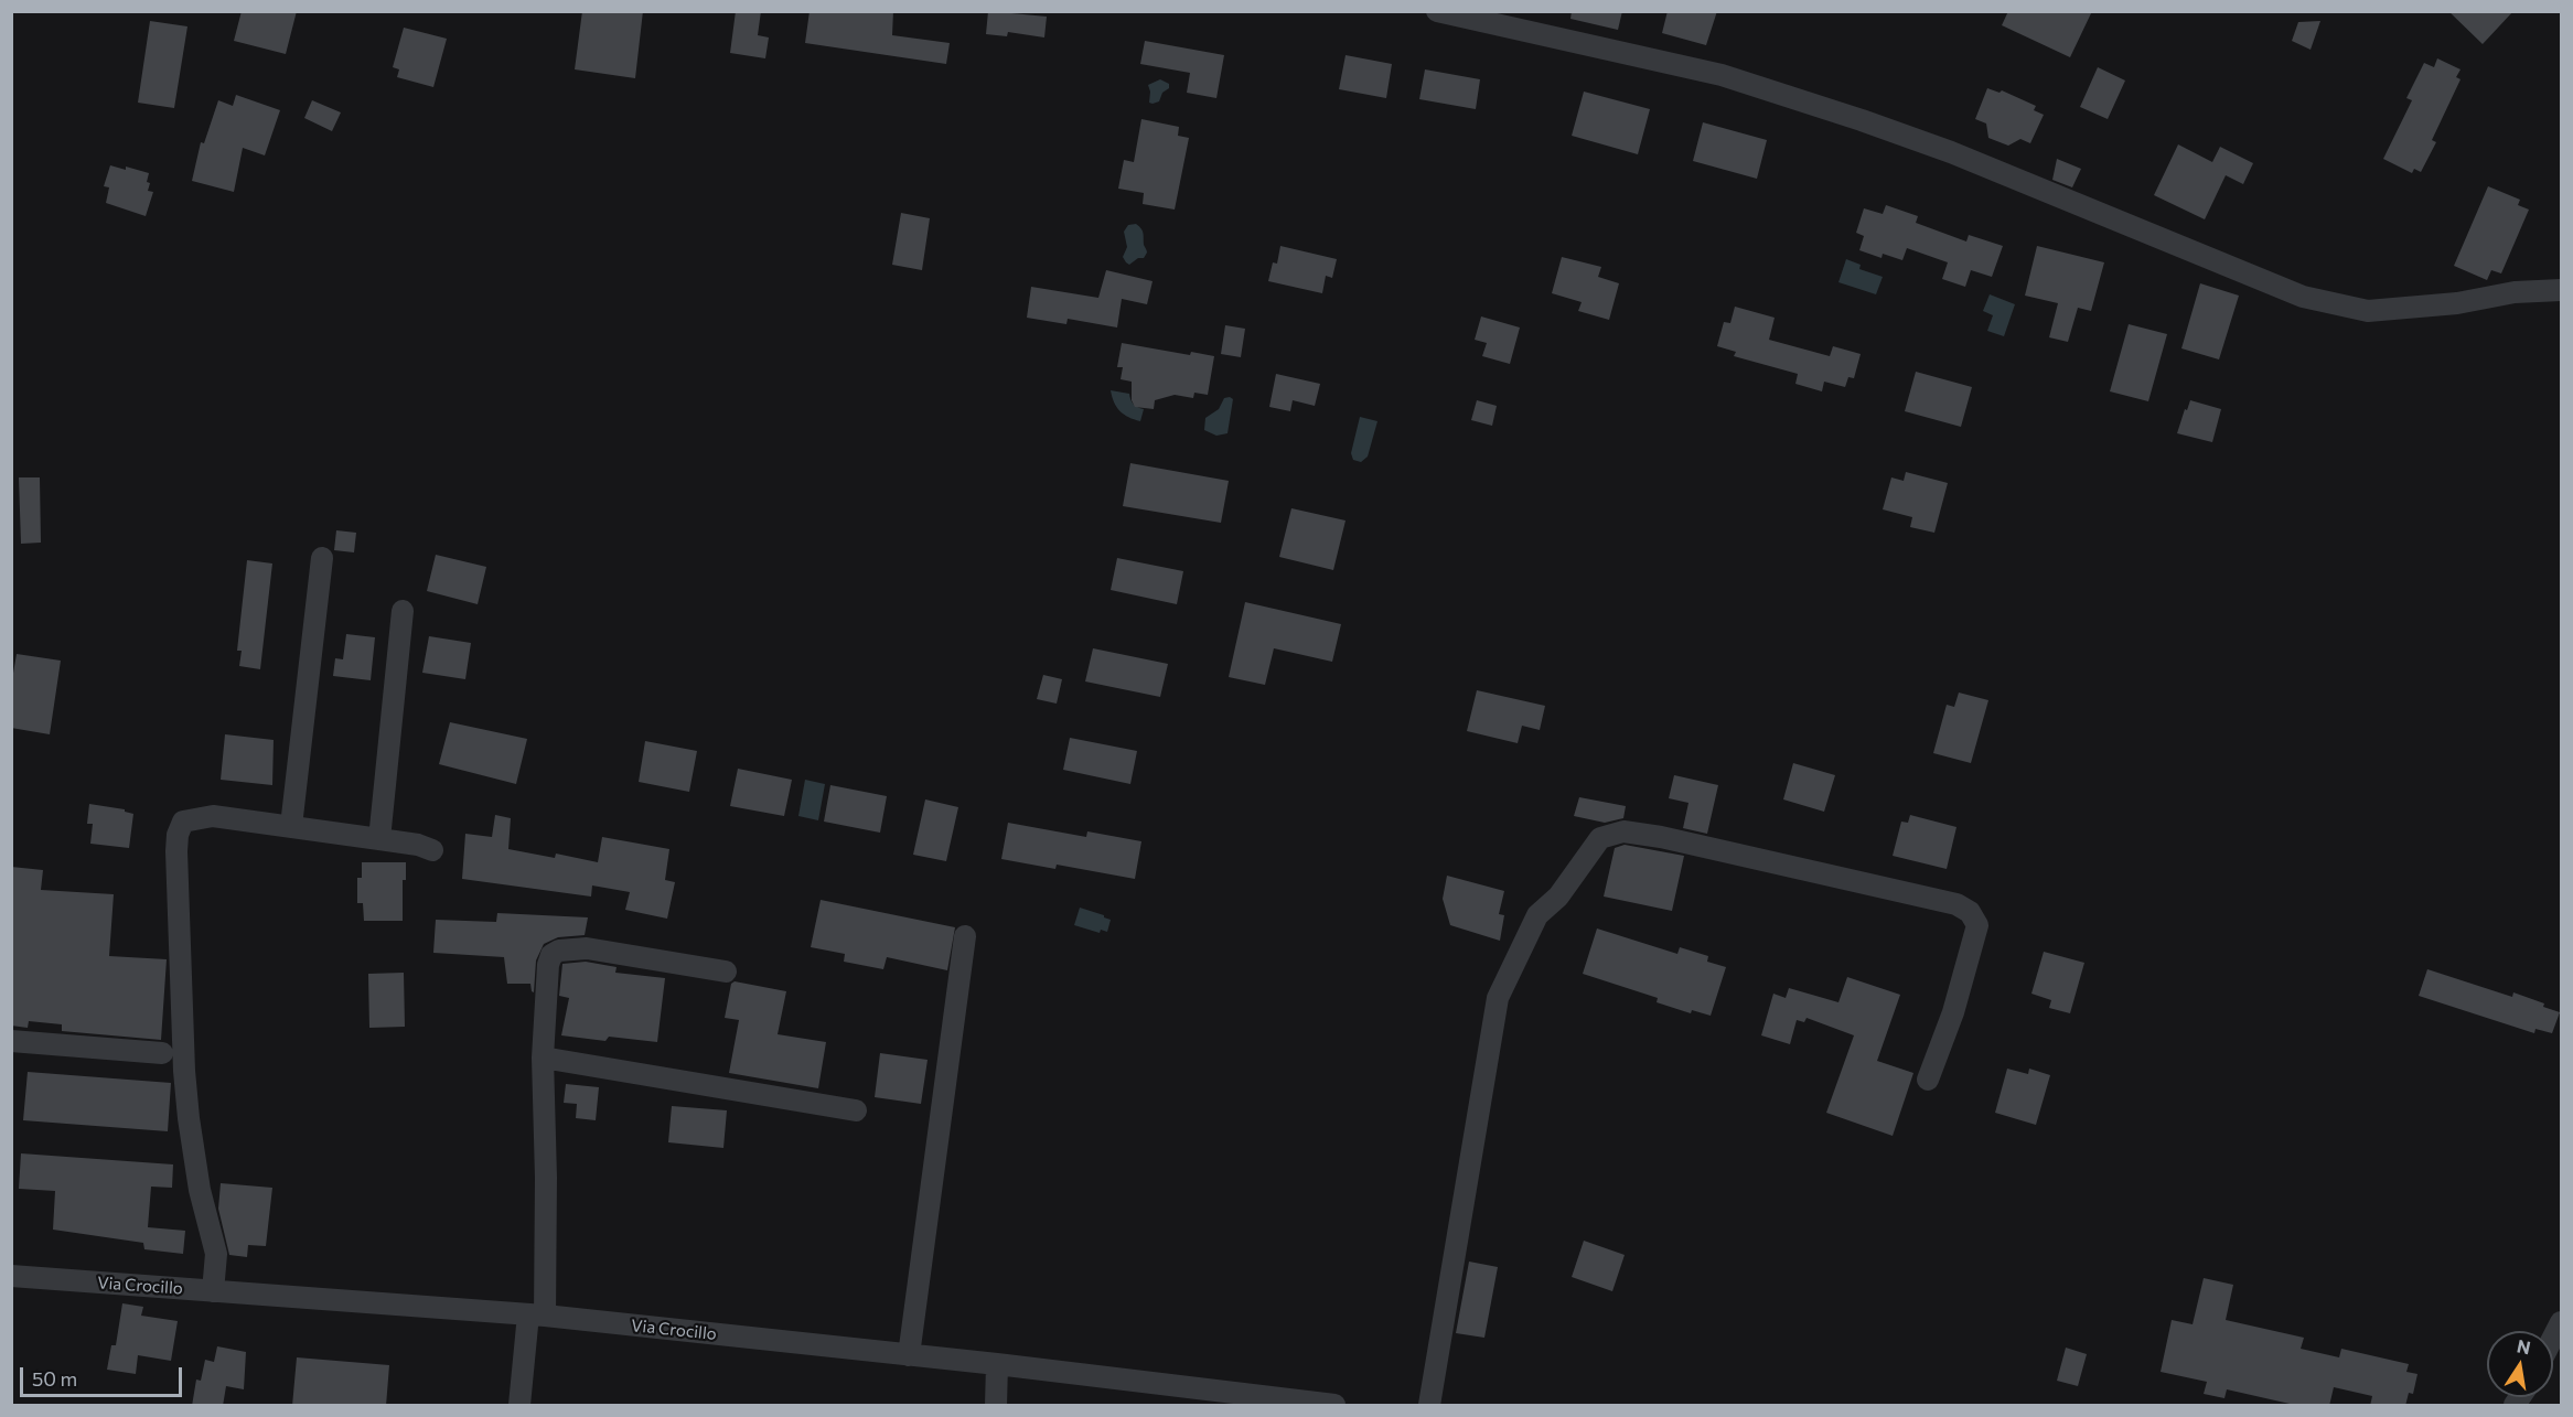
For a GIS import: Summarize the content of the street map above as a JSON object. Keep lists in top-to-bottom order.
{
  "streets": {
    "street": ["Via Crocillo"]
  },
  "scale_bar": "50 m",
  "north": "top"
}
